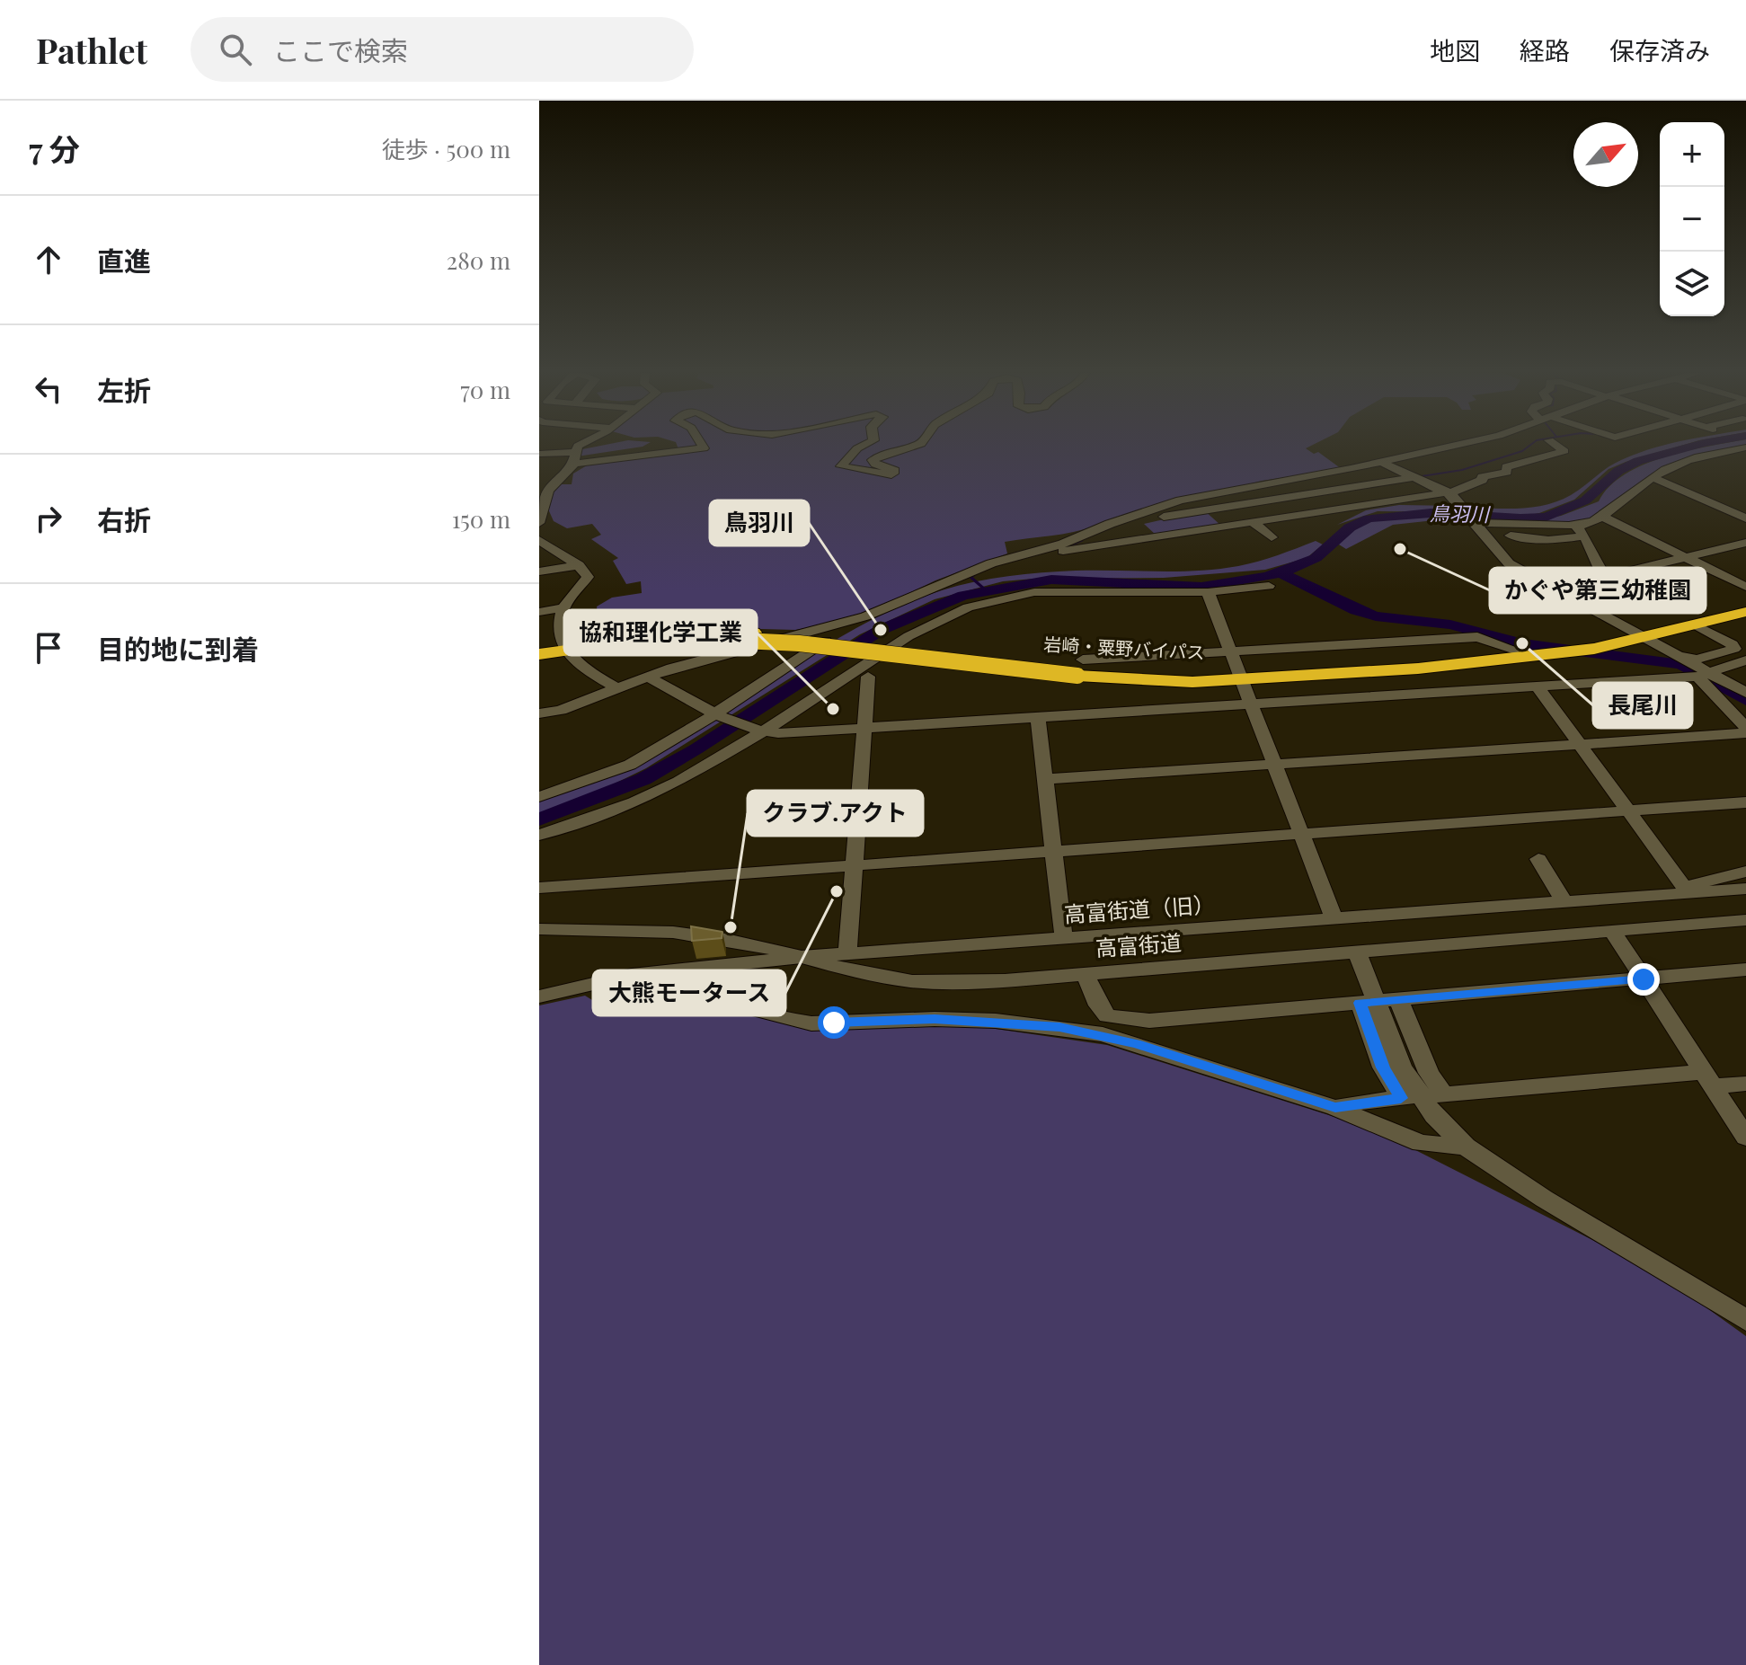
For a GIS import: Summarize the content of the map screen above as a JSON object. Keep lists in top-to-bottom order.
{
  "streets": {
    "highway": ["岩崎・粟野バイパス"],
    "street": ["高富街道（旧）", "高富街道"]
  },
  "crossings": [
    ["高富街道（旧）", "高富街道"]
  ],
  "water": ["鳥羽川"],
  "places": [
    "かぐや第三幼稚園",
    "鳥羽川",
    "長尾川",
    "協和理化学工業",
    "大熊モータース",
    "クラブ.アクト"
  ],
  "north": "top right",
  "page": {
    "header": "Pathlet",
    "search": "ここで検索",
    "nav": ["地図", "経路", "保存済み"],
    "heading": ["7 分", "徒歩 · 500 m"],
    "map_buttons": ["+", "−"],
    "list": [
      ["直進", "280 m"],
      ["左折", "70 m"],
      ["右折", "150 m"],
      "目的地に到着"
    ]
  }
}
